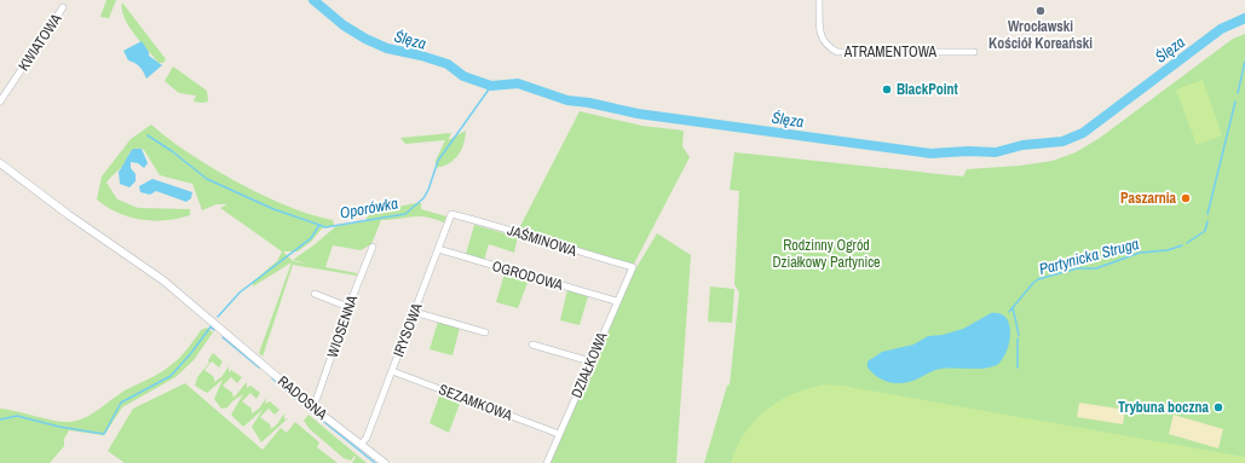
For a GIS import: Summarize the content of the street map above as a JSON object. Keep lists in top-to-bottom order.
{
  "streets": {
    "street": [
      "KWIATOWA",
      "ATRAMENTOWA",
      "JAŚMINOWA",
      "OGRODOWA",
      "WIOSENNA",
      "IRYSOWA",
      "DZIAŁKOWA",
      "RADOSNA",
      "SEZAMKOWA"
    ]
  },
  "crossings": [
    ["JAŚMINOWA", "IRYSOWA"],
    ["JAŚMINOWA", "DZIAŁKOWA"],
    ["OGRODOWA", "IRYSOWA"],
    ["OGRODOWA", "DZIAŁKOWA"],
    ["WIOSENNA", "RADOSNA"],
    ["IRYSOWA", "RADOSNA"],
    ["IRYSOWA", "SEZAMKOWA"],
    ["DZIAŁKOWA", "SEZAMKOWA"]
  ],
  "water": ["Ślęza", "Oporówka", "Partynicka Struga"],
  "parks": ["Rodzinny Ogród Działkowy Partynice"],
  "places": [
    "Wrocławski Kościół Koreański",
    "BlackPoint",
    "Paszarnia",
    "Trybuna boczna"
  ]
}
